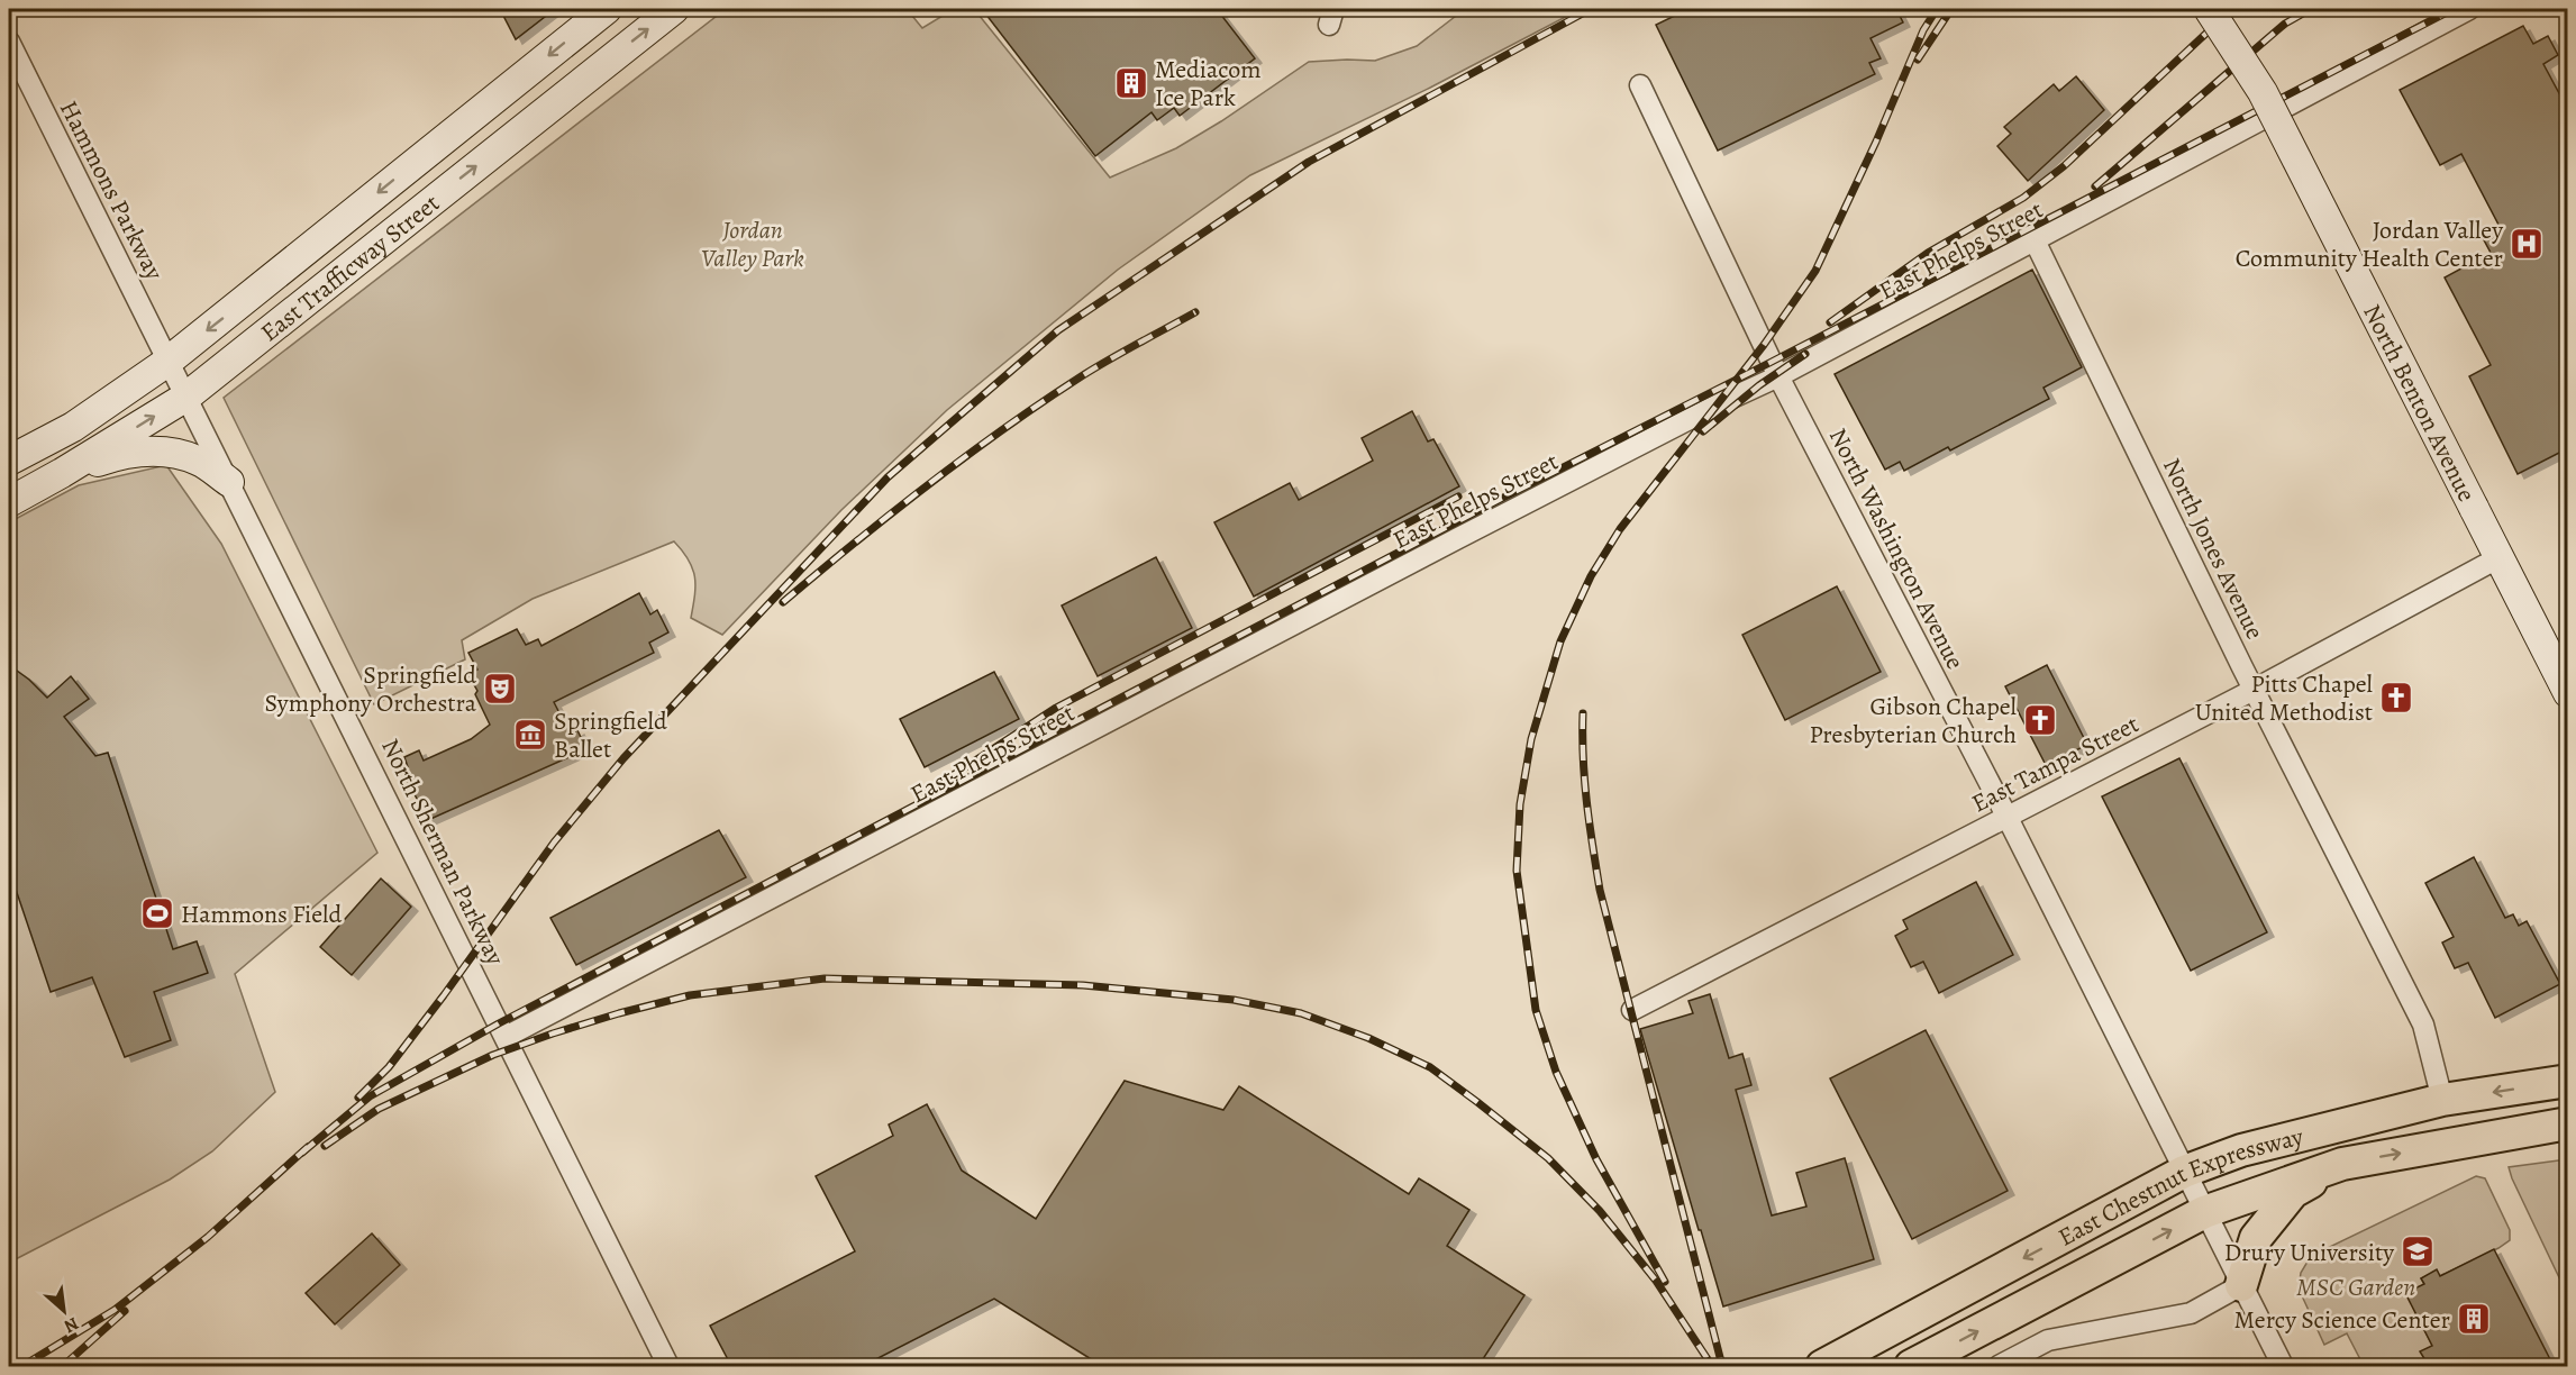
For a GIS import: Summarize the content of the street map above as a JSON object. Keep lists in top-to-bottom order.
{
  "streets": {
    "main road": ["East Trafficway Street", "North Benton Avenue", "East Chestnut Expressway"],
    "street": [
      "Hammons Parkway",
      "East Phelps Street",
      "North Washington Avenue",
      "North Jones Avenue",
      "East Tampa Street",
      "North Sherman Parkway"
    ]
  },
  "crossings": [
    ["Hammons Parkway", "East Trafficway Street"],
    ["Hammons Parkway", "North Sherman Parkway"],
    ["East Phelps Street", "North Washington Avenue"],
    ["East Phelps Street", "North Jones Avenue"],
    ["East Phelps Street", "North Sherman Parkway"],
    ["East Trafficway Street", "North Sherman Parkway"],
    ["North Benton Avenue", "East Tampa Street"],
    ["North Washington Avenue", "East Tampa Street"],
    ["North Washington Avenue", "East Chestnut Expressway"],
    ["North Jones Avenue", "East Tampa Street"],
    ["North Jones Avenue", "East Chestnut Expressway"]
  ],
  "parks": ["Jordan Valley Park", "MSC Garden"],
  "places": {
    "building": ["Mediacom Ice Park", "Mercy Science Center"],
    "hospital": ["Jordan Valley Community Health Center"],
    "theatre": ["Springfield Symphony Orchestra"],
    "church": ["Pitts Chapel United Methodist", "Gibson Chapel Presbyterian Church"],
    "museum": ["Springfield Ballet"],
    "sports": ["Hammons Field"],
    "school or university": ["Drury University"]
  },
  "north": "bottom right"
}
